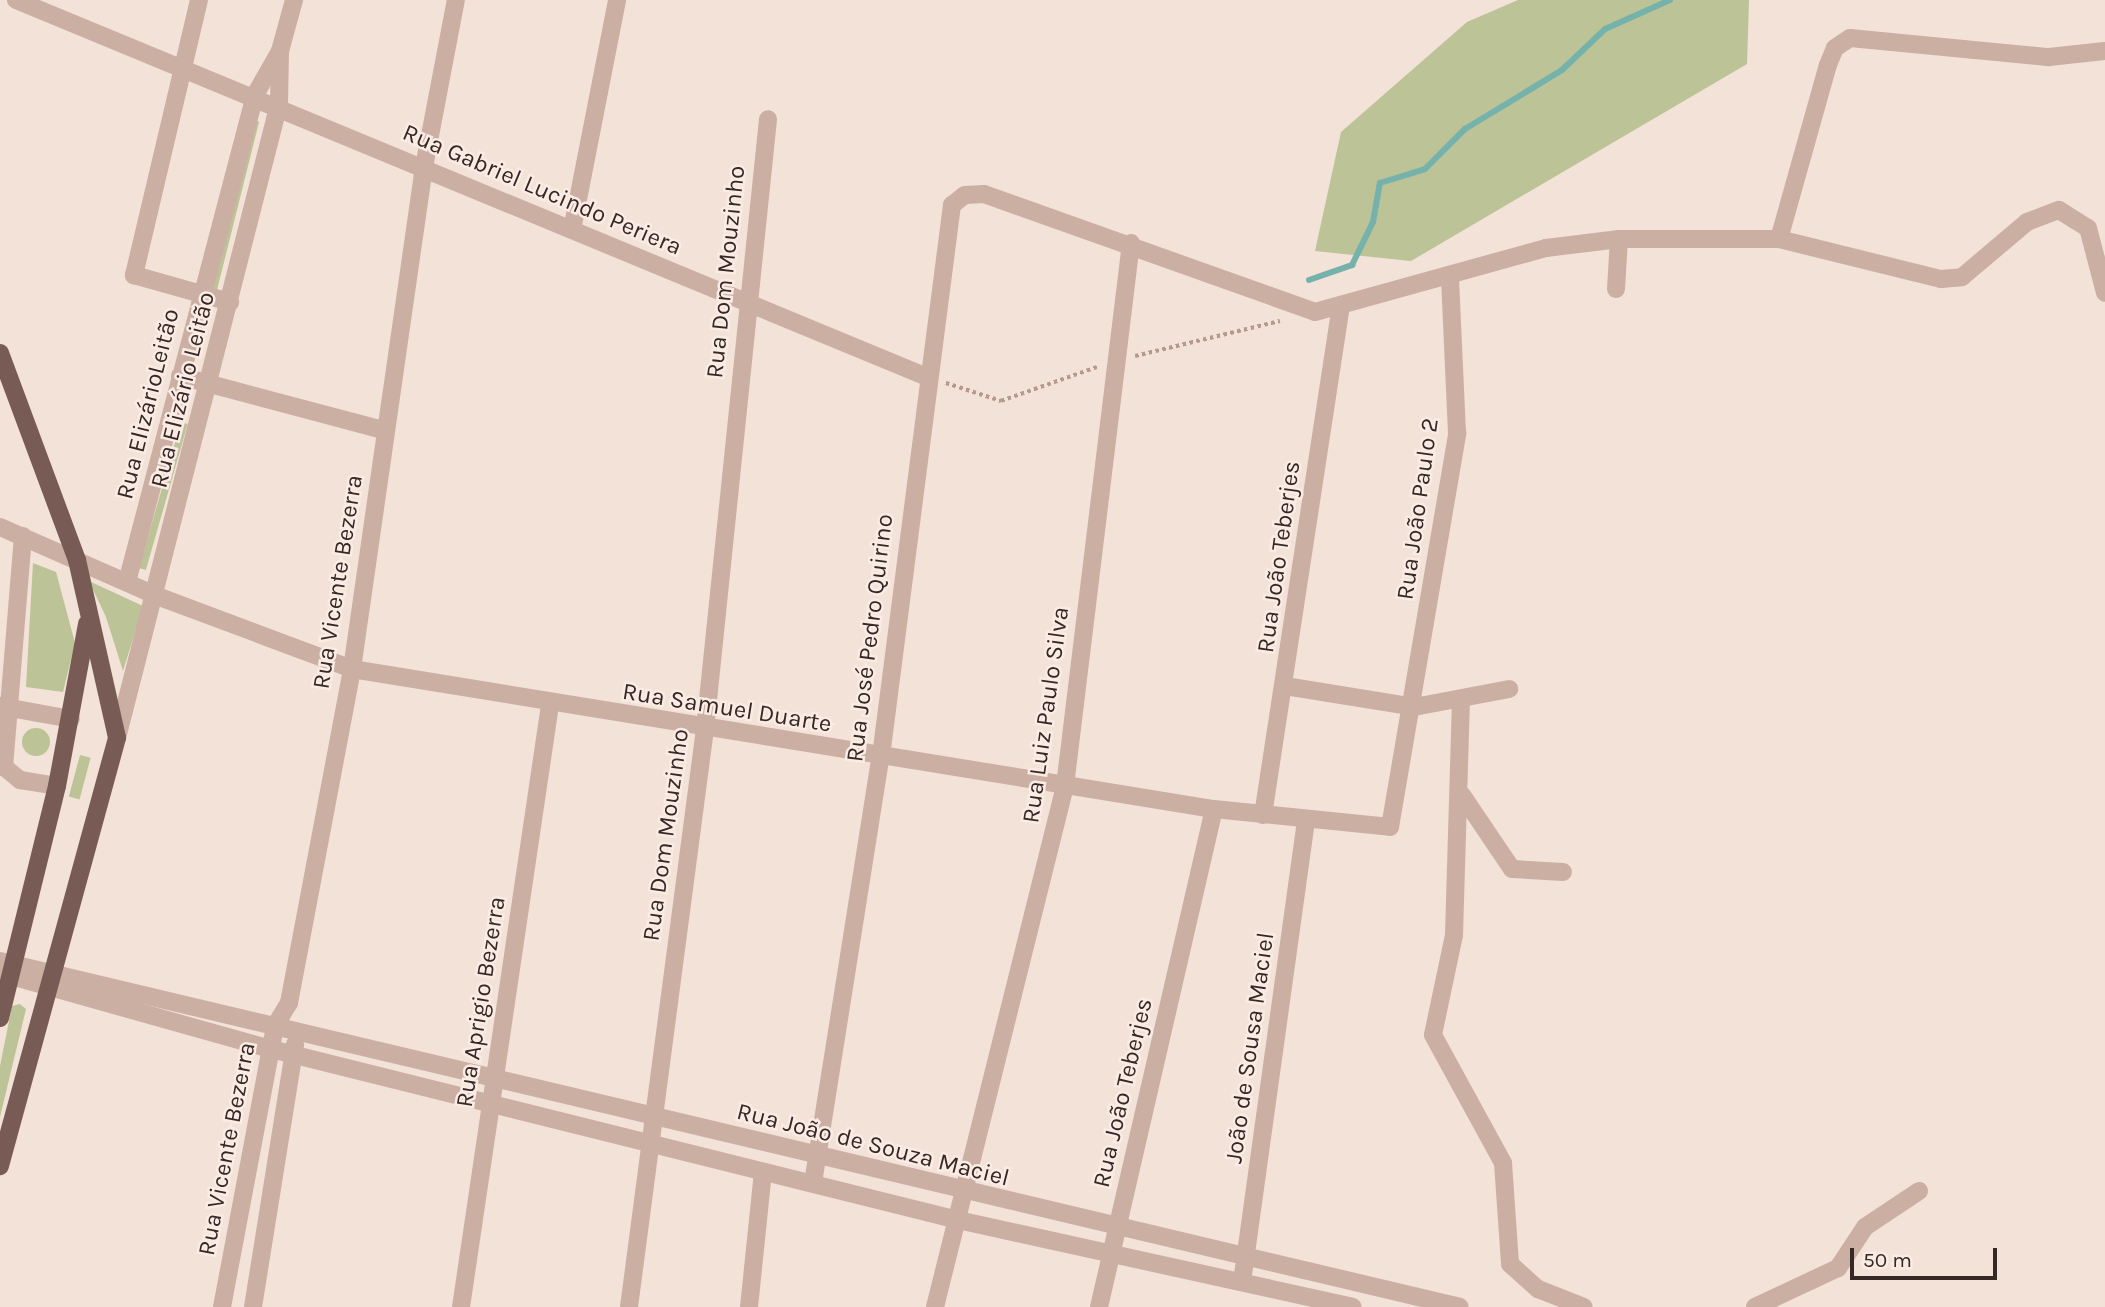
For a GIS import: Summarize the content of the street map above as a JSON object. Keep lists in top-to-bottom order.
{
  "streets": {
    "street": [
      "Rua Gabriel Lucindo Periera",
      "Rua Dom Mouzinho",
      "Rua Elizário Leitão",
      "Rua ElizárioLeitão",
      "Rua João Paulo 2",
      "Rua João Teberjes",
      "Rua Vicente Bezerra",
      "Rua José Pedro Quirino",
      "Rua Samuel Duarte",
      "Rua Luiz Paulo Silva",
      "Rua Aprigio Bezerra",
      "João de Sousa Maciel",
      "Rua João de Souza Maciel"
    ]
  },
  "crossings": [
    ["Rua Gabriel Lucindo Periera", "Rua Dom Mouzinho"],
    ["Rua Gabriel Lucindo Periera", "Rua Elizário Leitão"],
    ["Rua Gabriel Lucindo Periera", "Rua ElizárioLeitão"],
    ["Rua Gabriel Lucindo Periera", "Rua Vicente Bezerra"],
    ["Rua Gabriel Lucindo Periera", "Rua José Pedro Quirino"],
    ["Rua Dom Mouzinho", "Rua Samuel Duarte"],
    ["Rua Dom Mouzinho", "Rua João de Souza Maciel"],
    ["Rua Elizário Leitão", "Rua ElizárioLeitão"],
    ["Rua Elizário Leitão", "Rua Samuel Duarte"],
    ["Rua ElizárioLeitão", "Rua Samuel Duarte"],
    ["Rua João Paulo 2", "Rua Samuel Duarte"],
    ["Rua João Teberjes", "Rua Samuel Duarte"],
    ["Rua João Teberjes", "Rua João de Souza Maciel"],
    ["Rua Vicente Bezerra", "Rua Samuel Duarte"],
    ["Rua Vicente Bezerra", "Rua João de Souza Maciel"],
    ["Rua José Pedro Quirino", "Rua Samuel Duarte"],
    ["Rua José Pedro Quirino", "Rua Luiz Paulo Silva"],
    ["Rua José Pedro Quirino", "Rua João de Souza Maciel"],
    ["Rua Samuel Duarte", "Rua Luiz Paulo Silva"],
    ["Rua Samuel Duarte", "Rua Aprigio Bezerra"],
    ["Rua Samuel Duarte", "João de Sousa Maciel"],
    ["Rua Luiz Paulo Silva", "Rua João de Souza Maciel"],
    ["Rua Aprigio Bezerra", "Rua João de Souza Maciel"],
    ["João de Sousa Maciel", "Rua João de Souza Maciel"]
  ],
  "scale_bar": "50 m"
}
